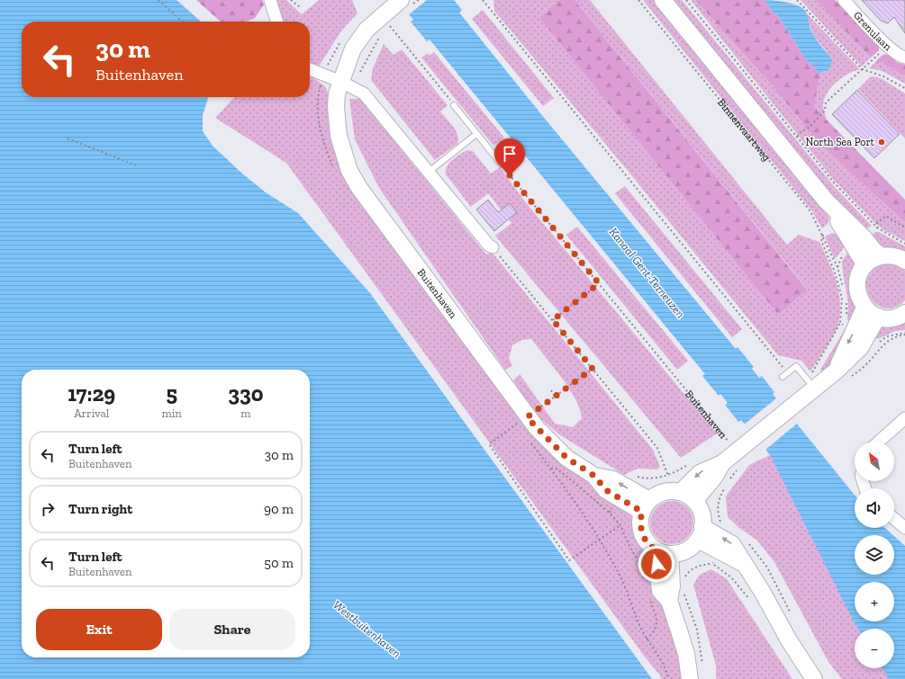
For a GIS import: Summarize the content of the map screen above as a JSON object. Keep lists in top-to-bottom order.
{
  "streets": {
    "main road": ["Binnenvaartweg", "Buitenhaven"],
    "street": ["Grenulaan"]
  },
  "water": ["Kanaal Gent-Terneuzen", "Westbuitenhaven"],
  "places": ["North Sea Port"],
  "north": "top left",
  "page": {
    "turn": ["30 m", "Buitenhaven"],
    "eta": [
      "17:29",
      "Arrival",
      "5",
      "min",
      "330",
      "m"
    ],
    "list": [
      {
        "name": "Turn left",
        "note": "Buitenhaven",
        "value": "30 m"
      },
      {
        "name": "Turn right",
        "value": "90 m"
      },
      {
        "name": "Turn left",
        "note": "Buitenhaven",
        "value": "50 m"
      }
    ],
    "map_buttons": ["+", "−"],
    "buttons": ["Exit", "Share"]
  }
}
